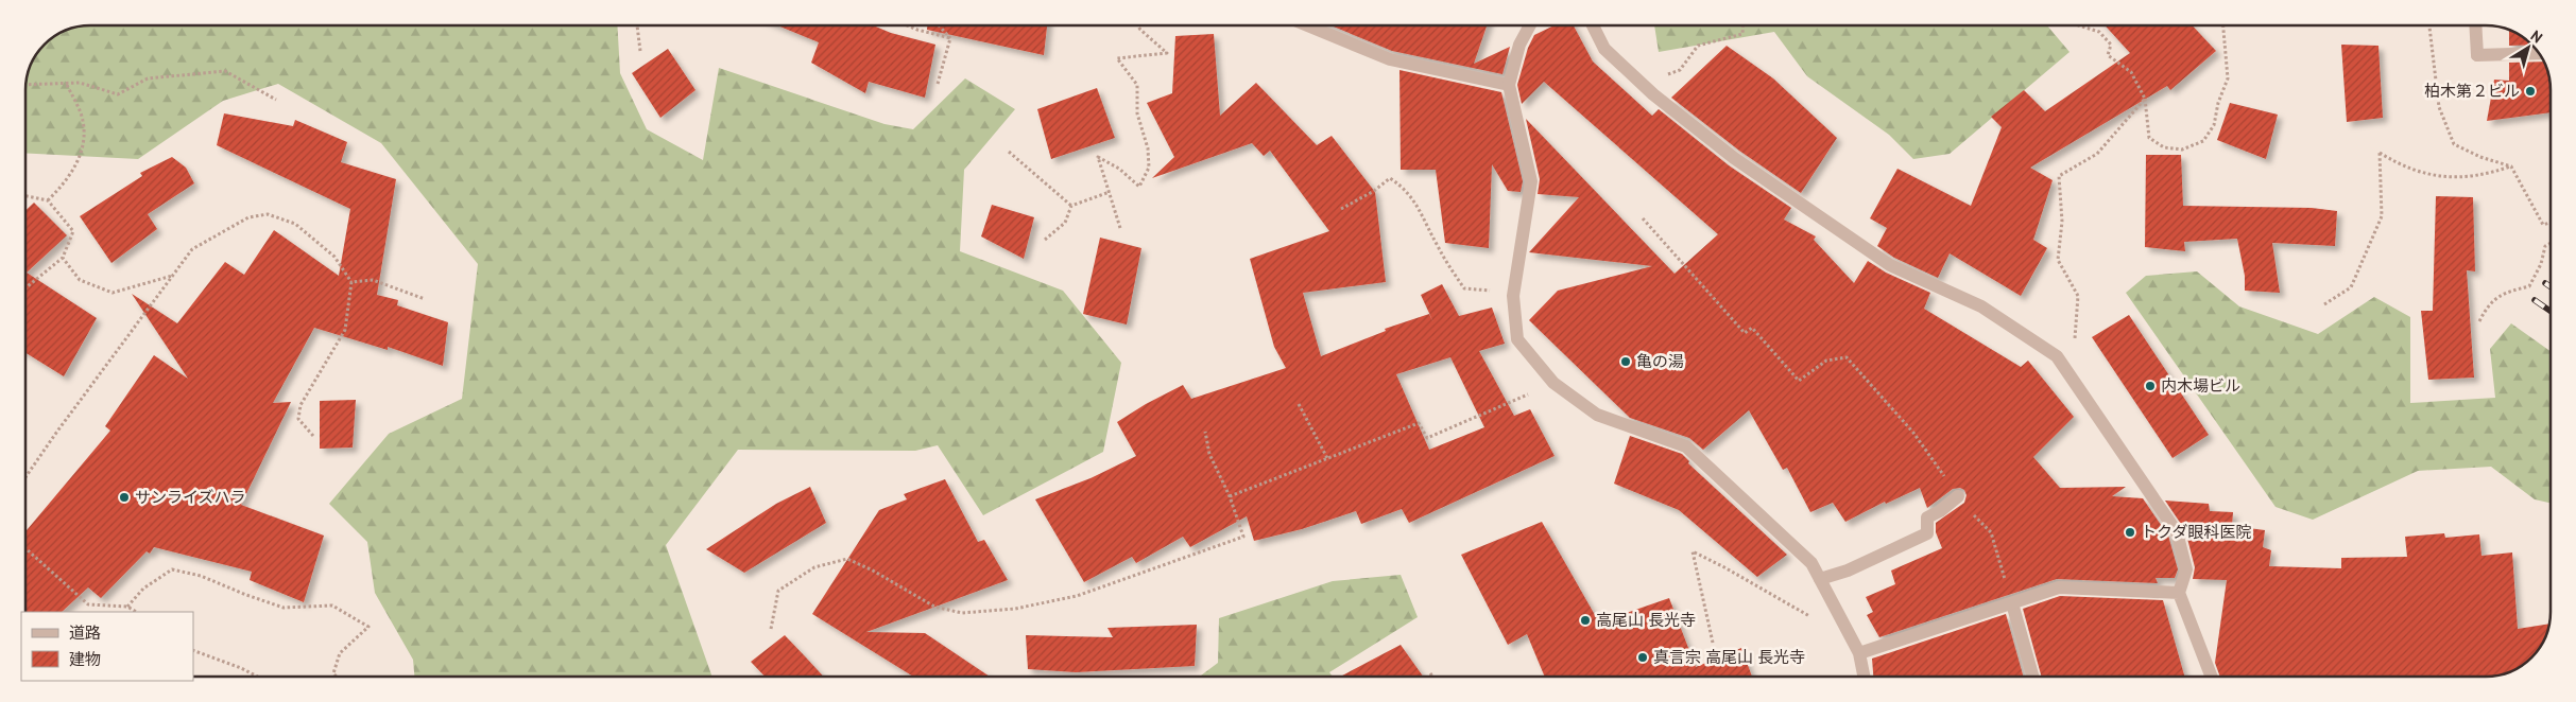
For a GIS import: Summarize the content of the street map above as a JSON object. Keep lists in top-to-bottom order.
{
  "places": [
    "柏木第２ビル",
    "亀の湯",
    "内木場ビル",
    "サンライズハラ",
    "トクダ眼科医院",
    "高尾山 長光寺",
    "真言宗 高尾山 長光寺"
  ],
  "legend": ["道路", "建物"],
  "north": "top right"
}
